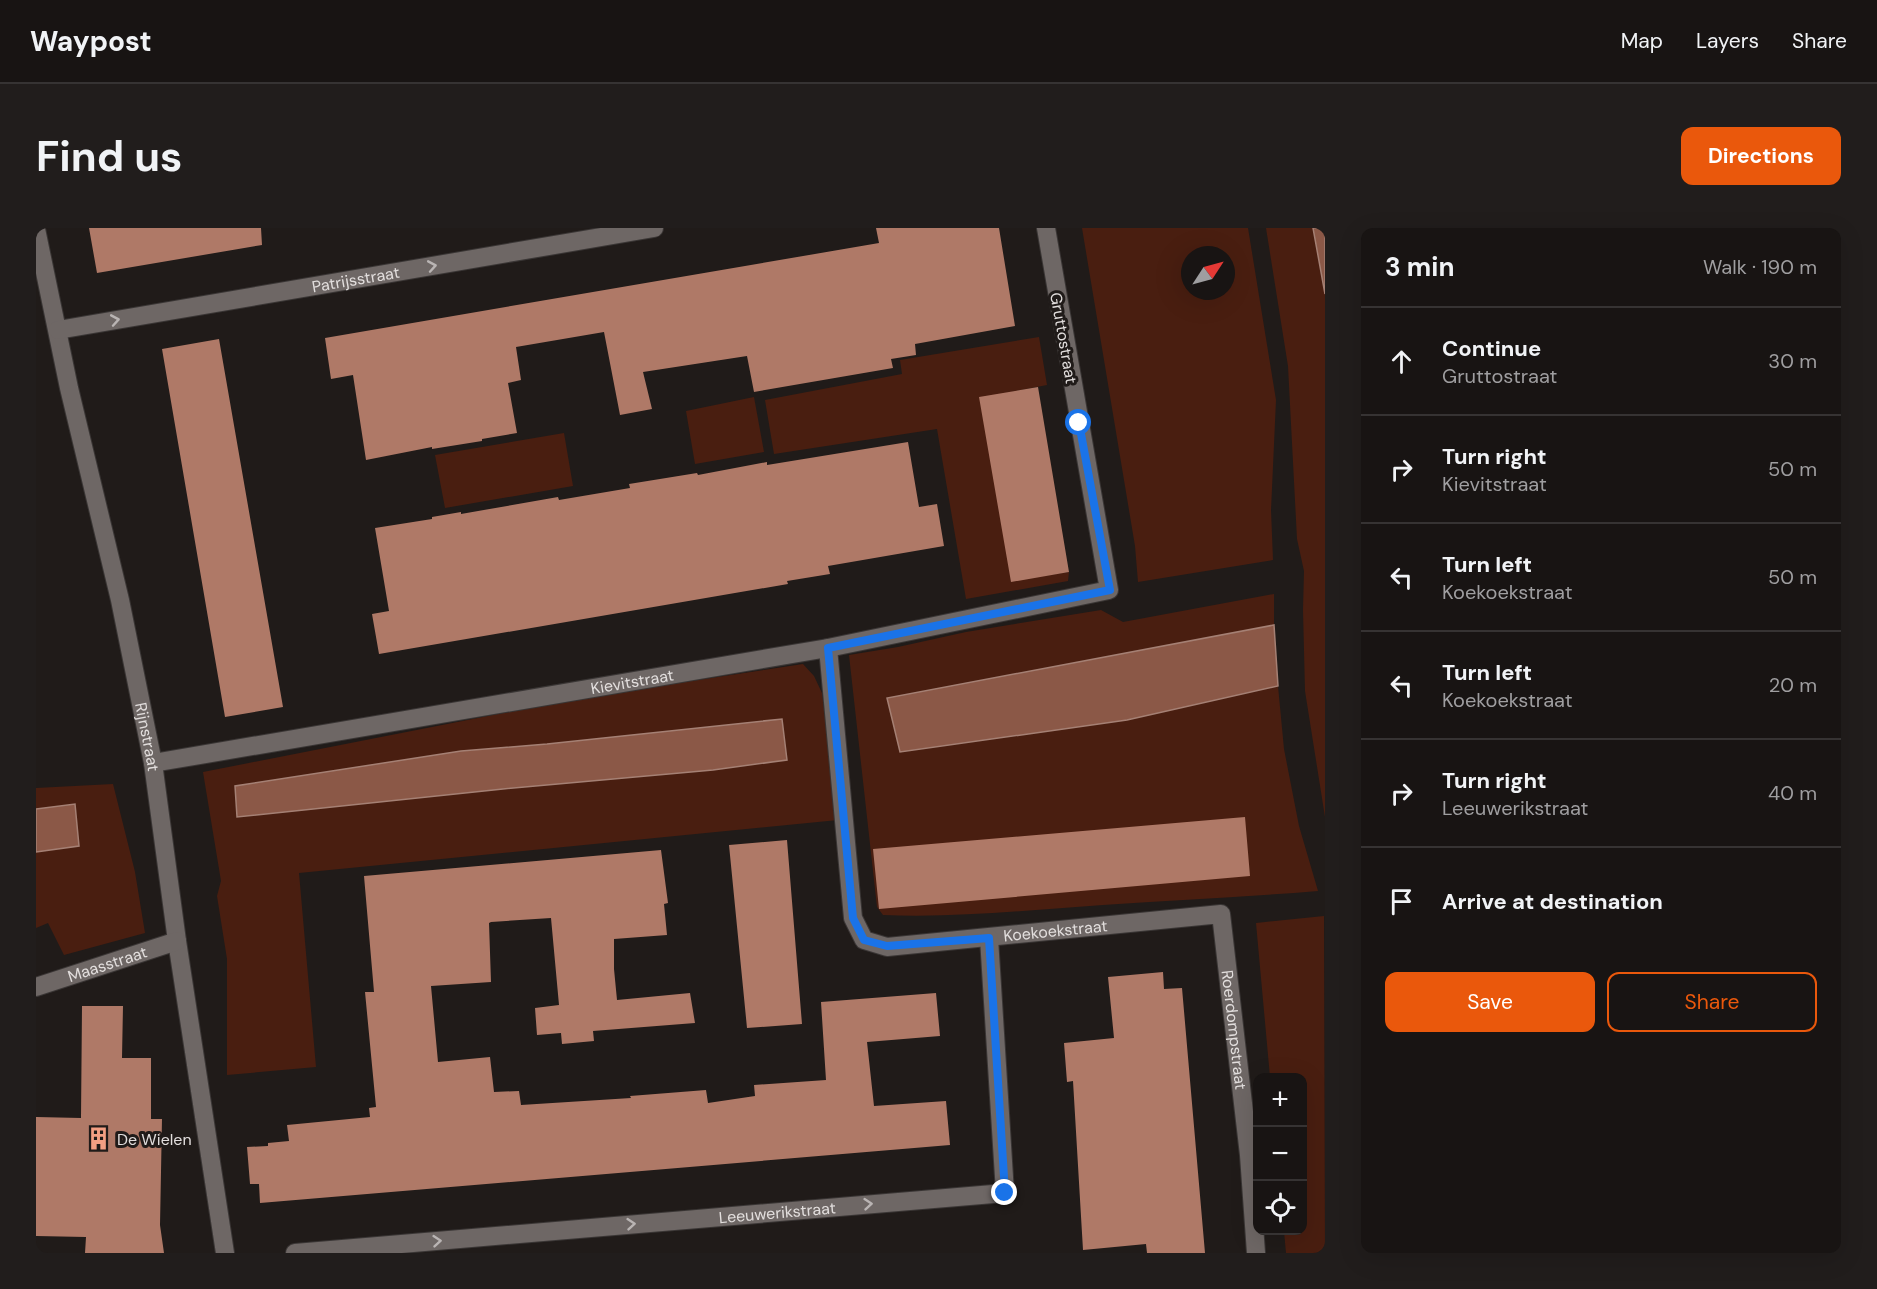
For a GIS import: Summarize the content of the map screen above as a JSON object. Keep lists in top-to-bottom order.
{
  "streets": {
    "street": [
      "Patrijsstraat",
      "Gruttostraat",
      "Kievitstraat",
      "Rijnstraat",
      "Koekoekstraat",
      "Maasstraat",
      "Roerdompstraat",
      "Leeuwerikstraat"
    ]
  },
  "crossings": [
    ["Patrijsstraat", "Rijnstraat"],
    ["Gruttostraat", "Kievitstraat"],
    ["Kievitstraat", "Rijnstraat"],
    ["Kievitstraat", "Koekoekstraat"],
    ["Rijnstraat", "Maasstraat"],
    ["Koekoekstraat", "Roerdompstraat"],
    ["Koekoekstraat", "Leeuwerikstraat"]
  ],
  "one_way": ["Patrijsstraat"],
  "places": {
    "building": ["De Wielen"]
  },
  "north": "top right",
  "page": {
    "header": "Waypost",
    "nav": ["Map", "Layers", "Share"],
    "buttons": [
      "Directions",
      ["Save", "Share"]
    ],
    "title": "Find us",
    "heading": ["3 min", "Walk · 190 m"],
    "list": [
      ["Continue", "Gruttostraat", "30 m"],
      ["Turn right", "Kievitstraat", "50 m"],
      ["Turn left", "Koekoekstraat", "50 m"],
      ["Turn left", "Koekoekstraat", "20 m"],
      ["Turn right", "Leeuwerikstraat", "40 m"],
      "Arrive at destination"
    ],
    "map_buttons": ["+", "−"]
  }
}
